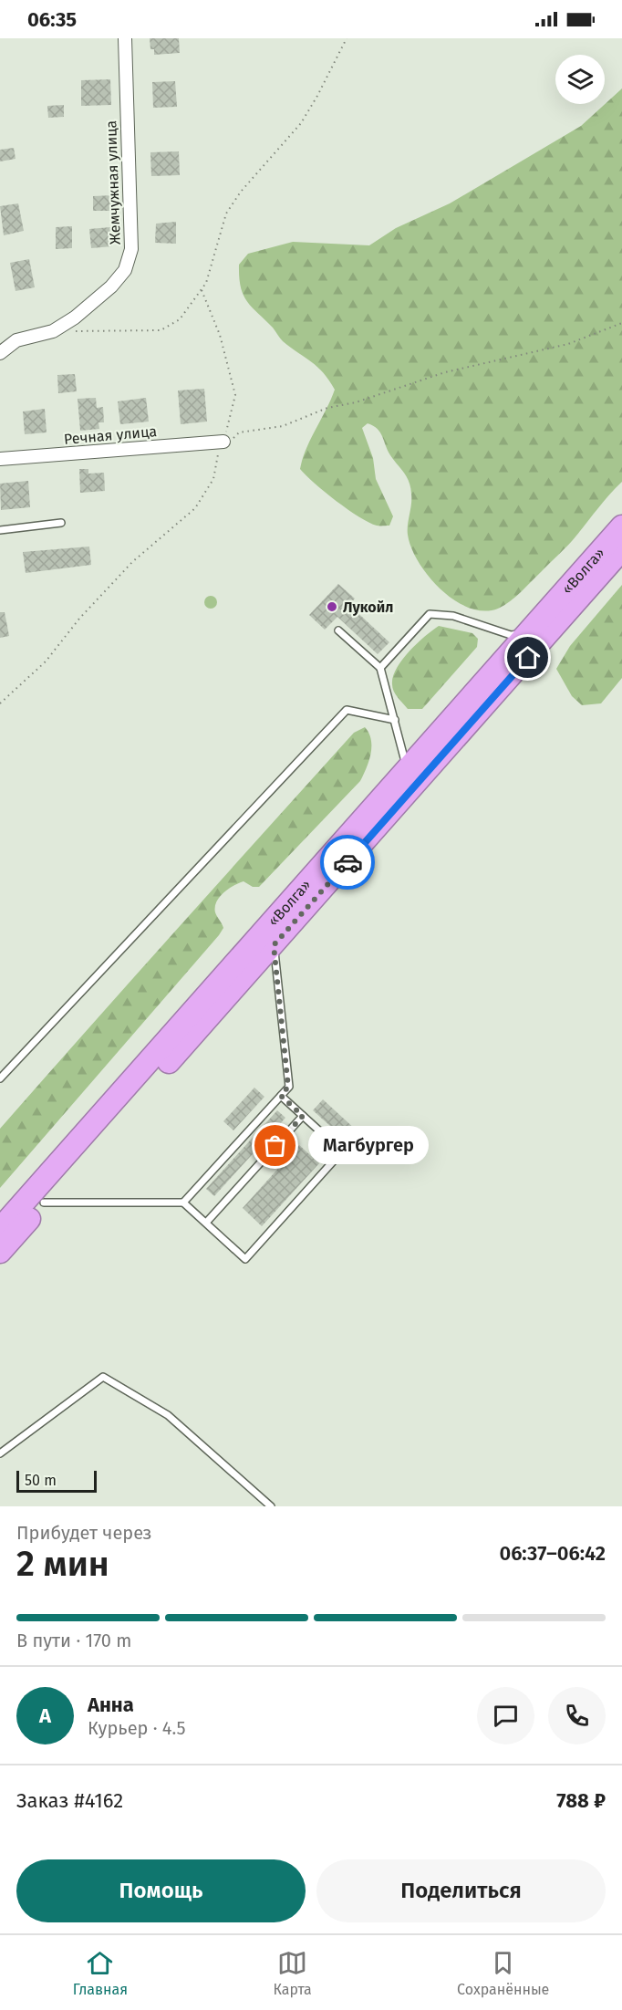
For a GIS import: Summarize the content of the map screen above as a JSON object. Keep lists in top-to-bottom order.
{
  "streets": {
    "highway": ["«Волга»"],
    "street": ["Жемчужная улица", "Речная улица"]
  },
  "places": ["Лукойл", "Магбургер"],
  "scale_bar": "50 m",
  "page": {
    "status": "06:35",
    "bubble": "Магбургер",
    "scale": "50 m",
    "heading": ["2 мин", "Прибудет через", "06:37–06:42"],
    "panel": [
      "Анна",
      "Курьер · 4.5",
      "Заказ #4162",
      "788 ₽"
    ],
    "bar": "В пути · 170 m",
    "round": "А",
    "buttons": ["Помощь", "Поделиться"],
    "tabs": ["Главная", "Карта", "Сохранённые"]
  }
}
